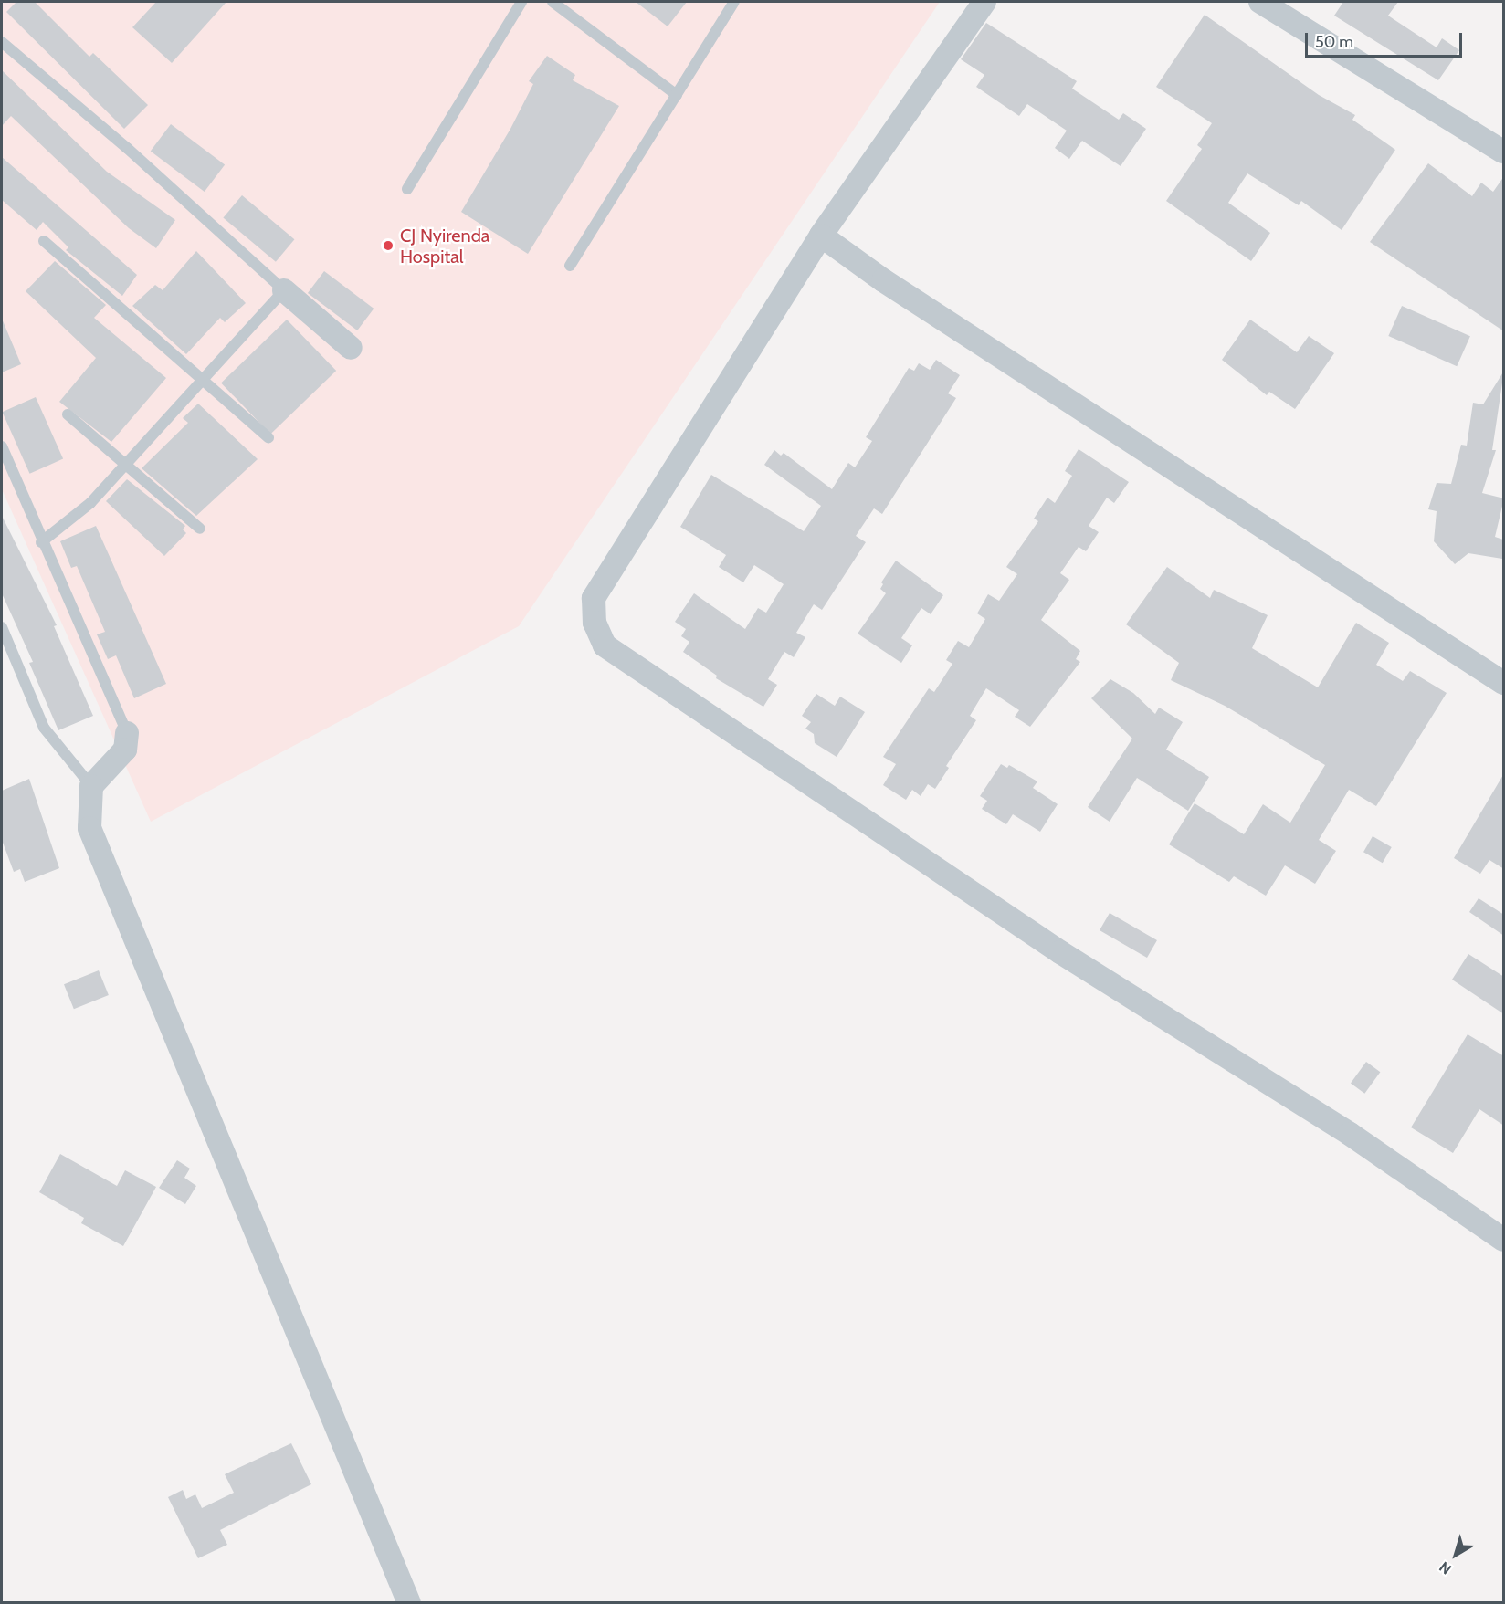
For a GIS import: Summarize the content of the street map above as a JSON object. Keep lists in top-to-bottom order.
{
  "places": ["CJ Nyirenda Hospital"],
  "scale_bar": "50 m",
  "north": "bottom left"
}
